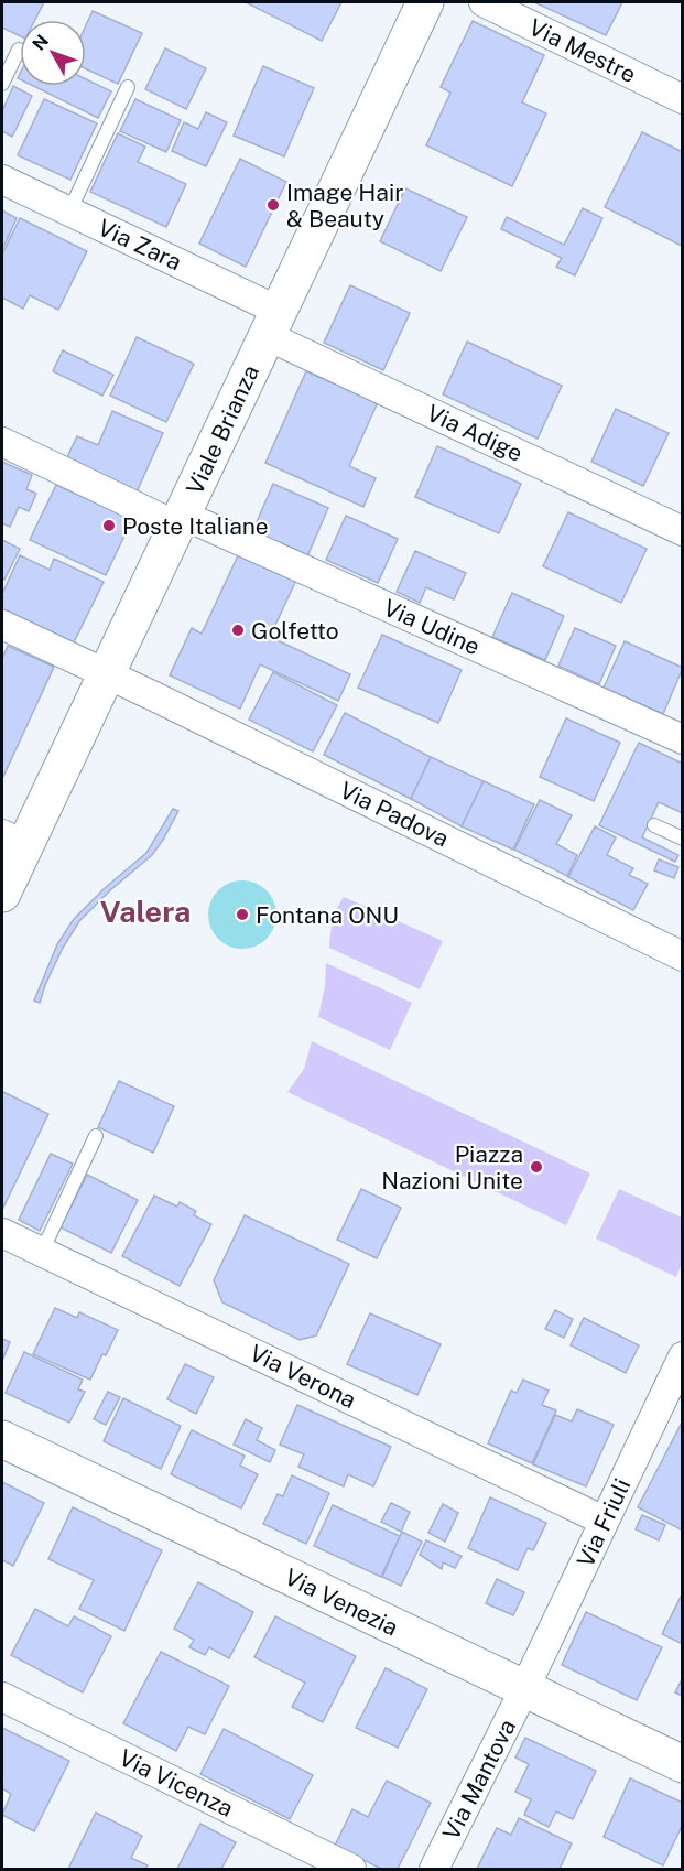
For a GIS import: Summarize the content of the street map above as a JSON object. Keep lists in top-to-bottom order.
{
  "streets": {
    "street": [
      "Via Mestre",
      "Via Zara",
      "Viale Brianza",
      "Via Adige",
      "Via Udine",
      "Via Padova",
      "Via Verona",
      "Via Friuli",
      "Via Venezia",
      "Via Mantova",
      "Via Vicenza"
    ]
  },
  "crossings": [
    ["Via Zara", "Viale Brianza"],
    ["Via Zara", "Via Adige"],
    ["Viale Brianza", "Via Adige"],
    ["Viale Brianza", "Via Udine"],
    ["Viale Brianza", "Via Padova"],
    ["Via Verona", "Via Friuli"],
    ["Via Friuli", "Via Venezia"],
    ["Via Friuli", "Via Mantova"],
    ["Via Venezia", "Via Mantova"]
  ],
  "districts": ["Valera"],
  "places": [
    "Image Hair & Beauty",
    "Poste Italiane",
    "Golfetto",
    "Fontana ONU",
    "Piazza Nazioni Unite"
  ],
  "north": "top left"
}
